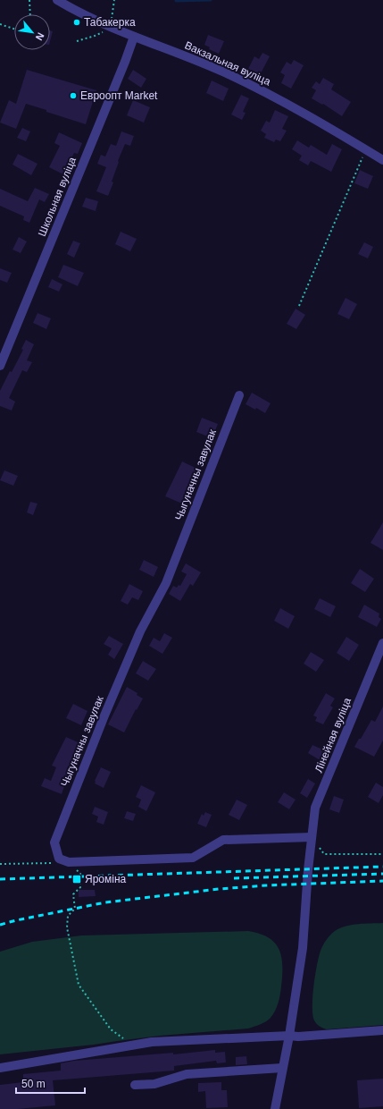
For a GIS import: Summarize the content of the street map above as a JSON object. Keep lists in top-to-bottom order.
{
  "streets": {
    "street": [
      "Вакзальная вуліца",
      "Школьная вуліца",
      "Чыгуначны завулак",
      "Лінейная вуліца"
    ]
  },
  "crossings": [
    ["Вакзальная вуліца", "Школьная вуліца"]
  ],
  "places": {
    "other": ["Табакерка", "Евроопт Market"],
    "transit": ["Яроміна"]
  },
  "scale_bar": "50 m",
  "north": "bottom right"
}
